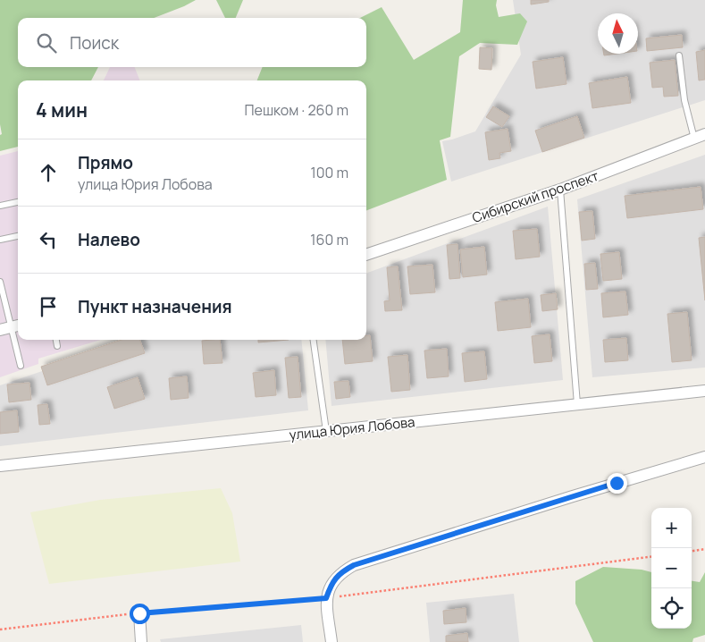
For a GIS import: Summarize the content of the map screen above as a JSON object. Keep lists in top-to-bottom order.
{
  "streets": {
    "street": ["Сибирский проспект", "улица Юрия Лобова"]
  },
  "north": "top",
  "page": {
    "search": "Поиск",
    "heading": ["4 мин", "Пешком · 260 m"],
    "list": [
      ["Прямо", "улица Юрия Лобова", "100 m"],
      ["Налево", "160 m"],
      "Пункт назначения"
    ],
    "map_buttons": ["+", "−"]
  }
}
